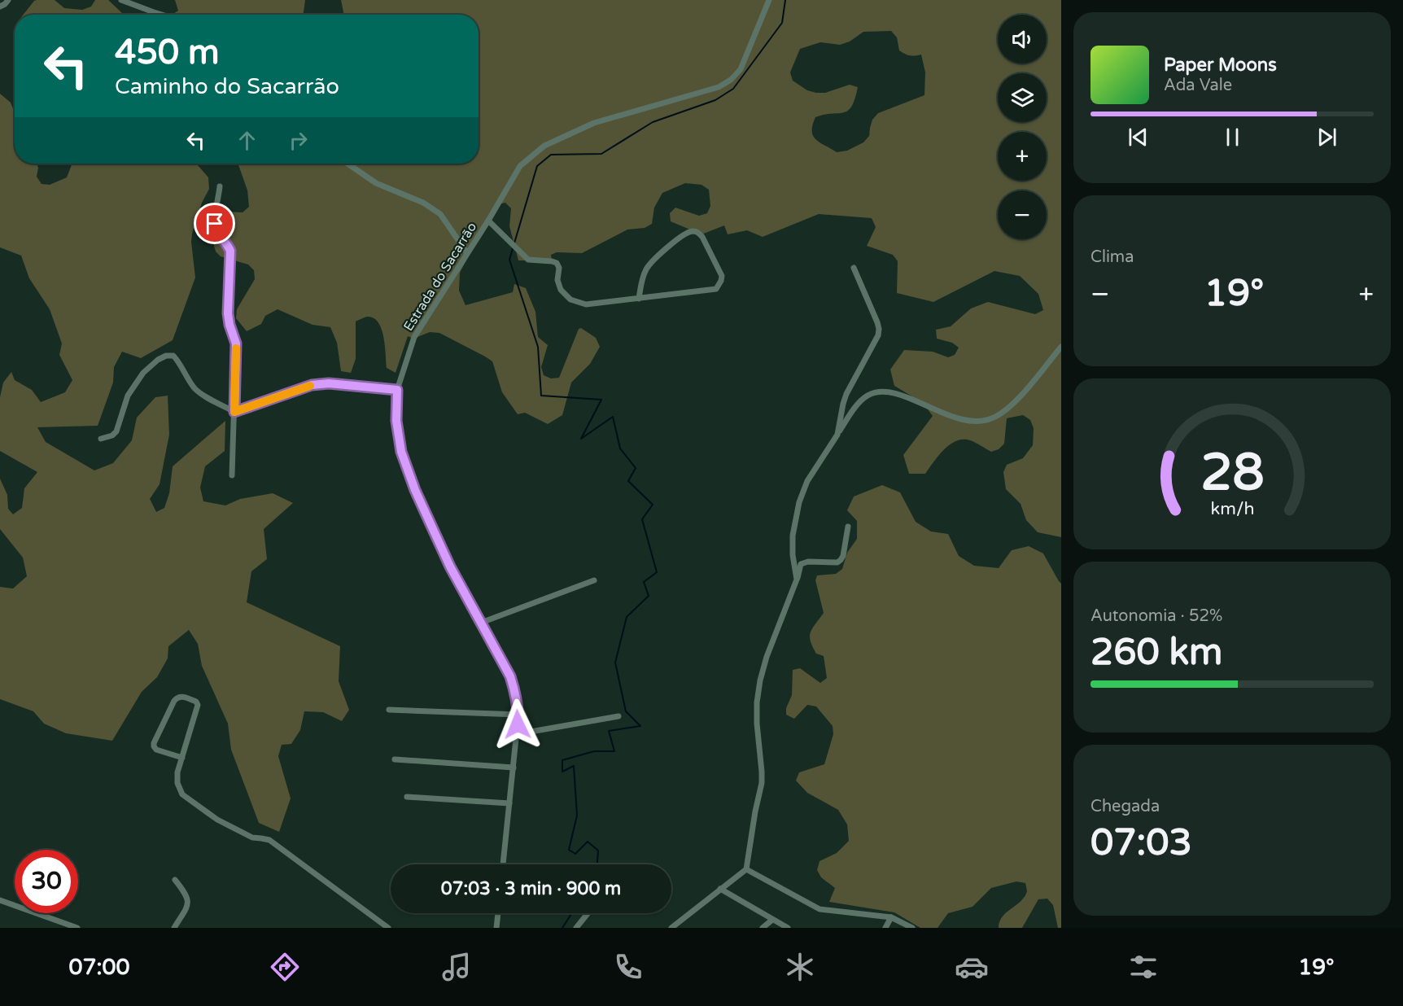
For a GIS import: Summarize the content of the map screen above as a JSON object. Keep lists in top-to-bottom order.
{
  "streets": {
    "street": ["Estrada do Sacarrão"]
  },
  "page": {
    "map_buttons": ["+", "−"],
    "turn": ["450 m", "Caminho do Sacarrão"],
    "song": ["Paper Moons", "Ada Vale"],
    "tile": [
      "Clima",
      ["Autonomia · 52%", "260 km"],
      ["Chegada", "07:03"]
    ],
    "heat": ["−", "19°", "+"],
    "limit": "30",
    "trip": "07:03 · 3 min · 900 m",
    "tabs": ["07:00", "19°"],
    "gauge": ["28", "km/h"]
  }
}
